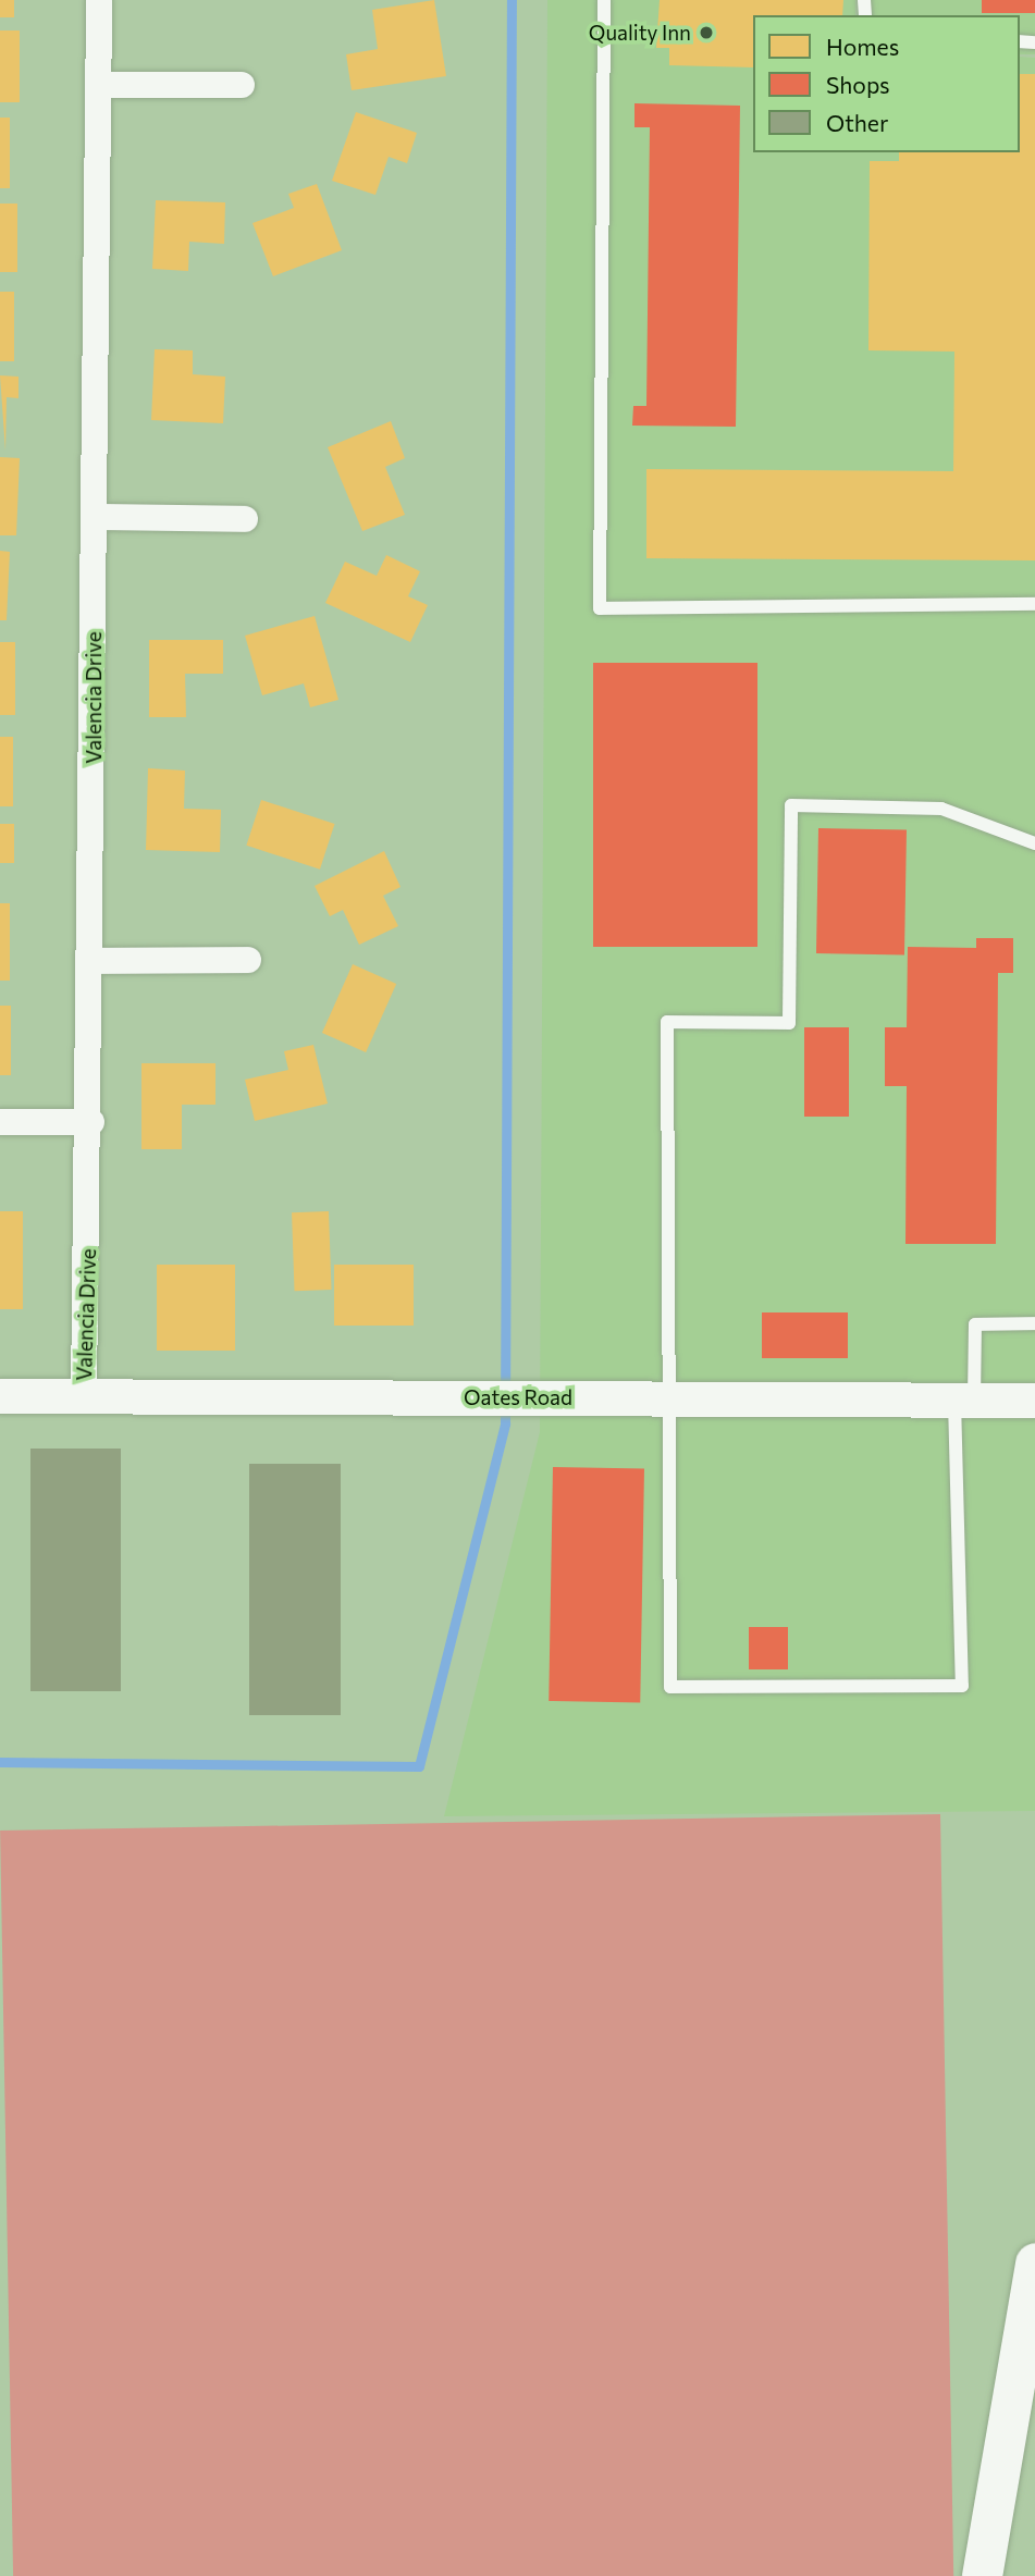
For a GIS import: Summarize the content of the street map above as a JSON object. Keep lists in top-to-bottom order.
{
  "streets": {
    "street": ["Valencia Drive", "Oates Road"]
  },
  "crossings": [
    ["Valencia Drive", "Oates Road"]
  ],
  "places": ["Quality Inn"],
  "legend": ["Homes", "Shops", "Other"]
}
